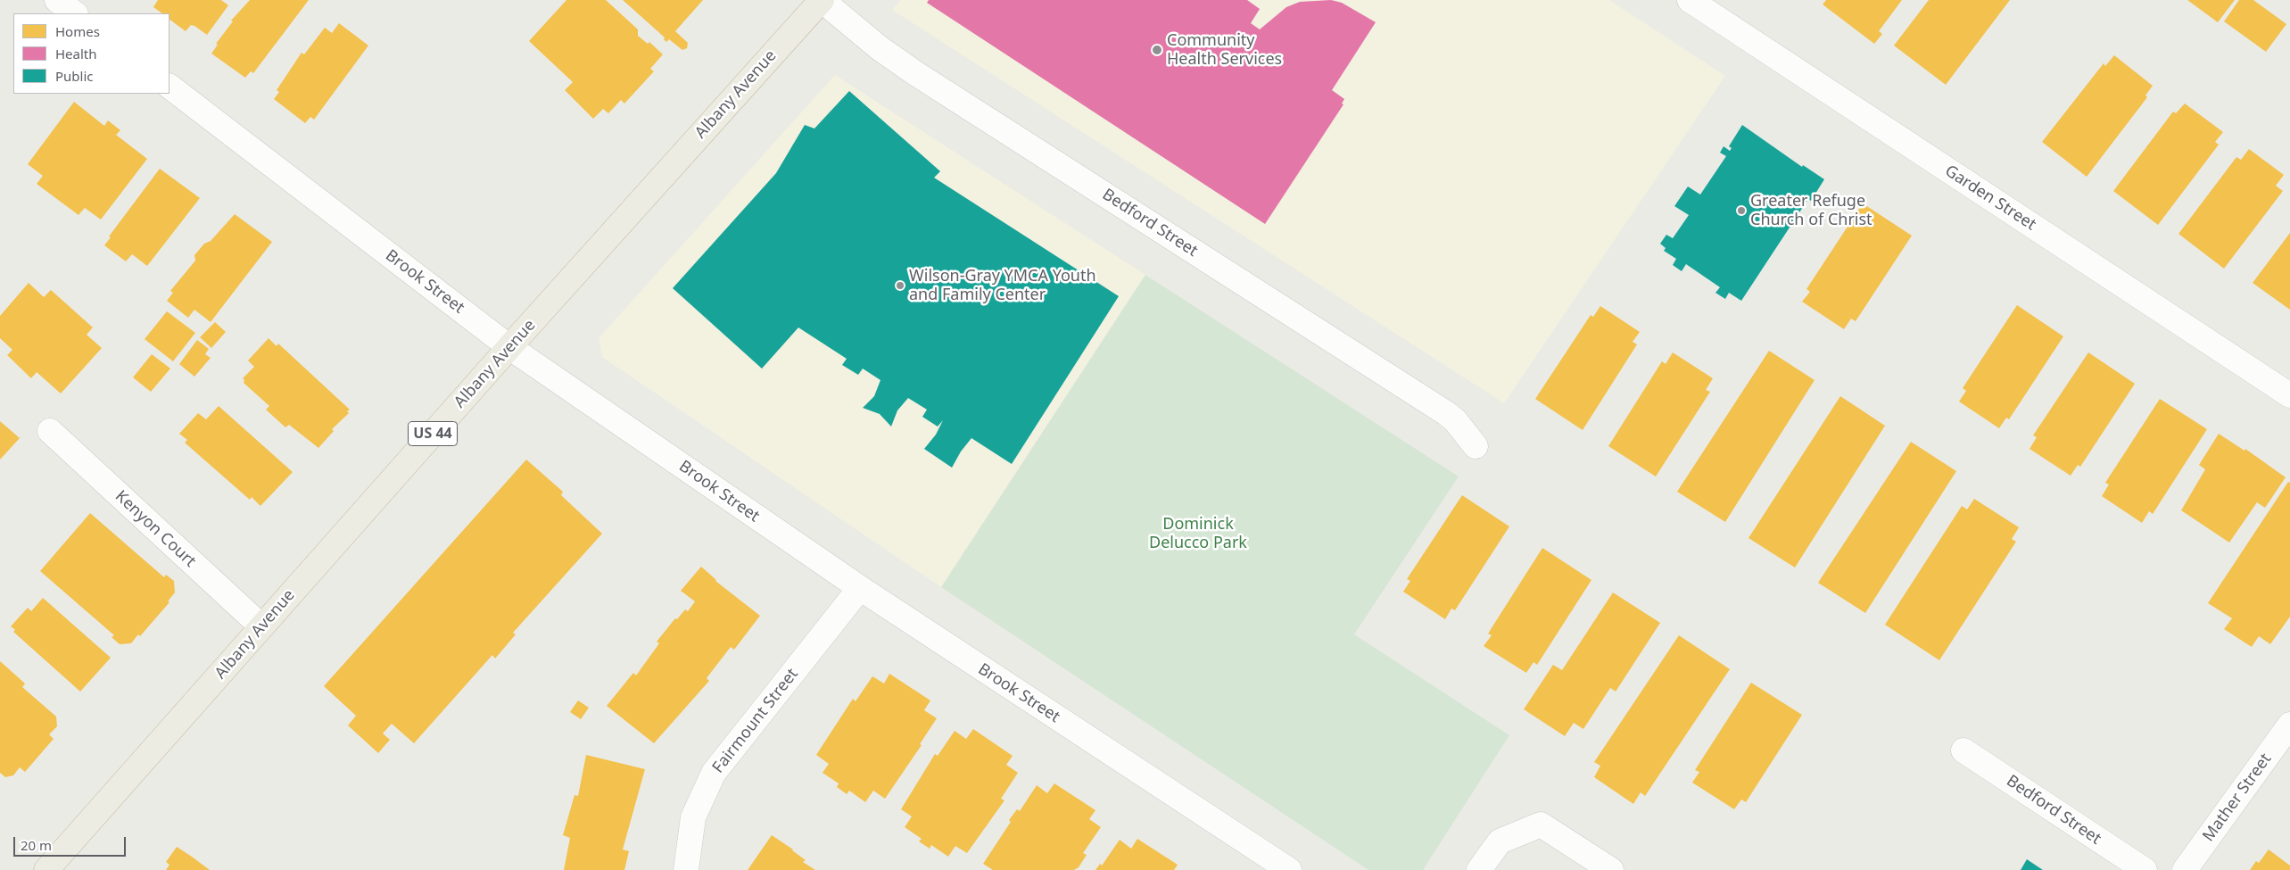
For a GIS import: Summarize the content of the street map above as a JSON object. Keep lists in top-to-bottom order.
{
  "streets": {
    "highway": ["Albany Avenue", "US 44"],
    "street": [
      "Garden Street",
      "Bedford Street",
      "Brook Street",
      "Kenyon Court",
      "Fairmount Street",
      "Mather Street"
    ]
  },
  "crossings": [
    ["Albany Avenue", "Bedford Street"],
    ["Albany Avenue", "Brook Street"],
    ["Albany Avenue", "Kenyon Court"],
    ["Brook Street", "Fairmount Street"]
  ],
  "parks": ["Dominick Delucco Park"],
  "places": ["Community Health Services", "Greater Refuge Church of Christ", "Wilson-Gray YMCA Youth and Family Center"],
  "legend": ["Homes", "Health", "Public"],
  "scale_bar": "20 m"
}
